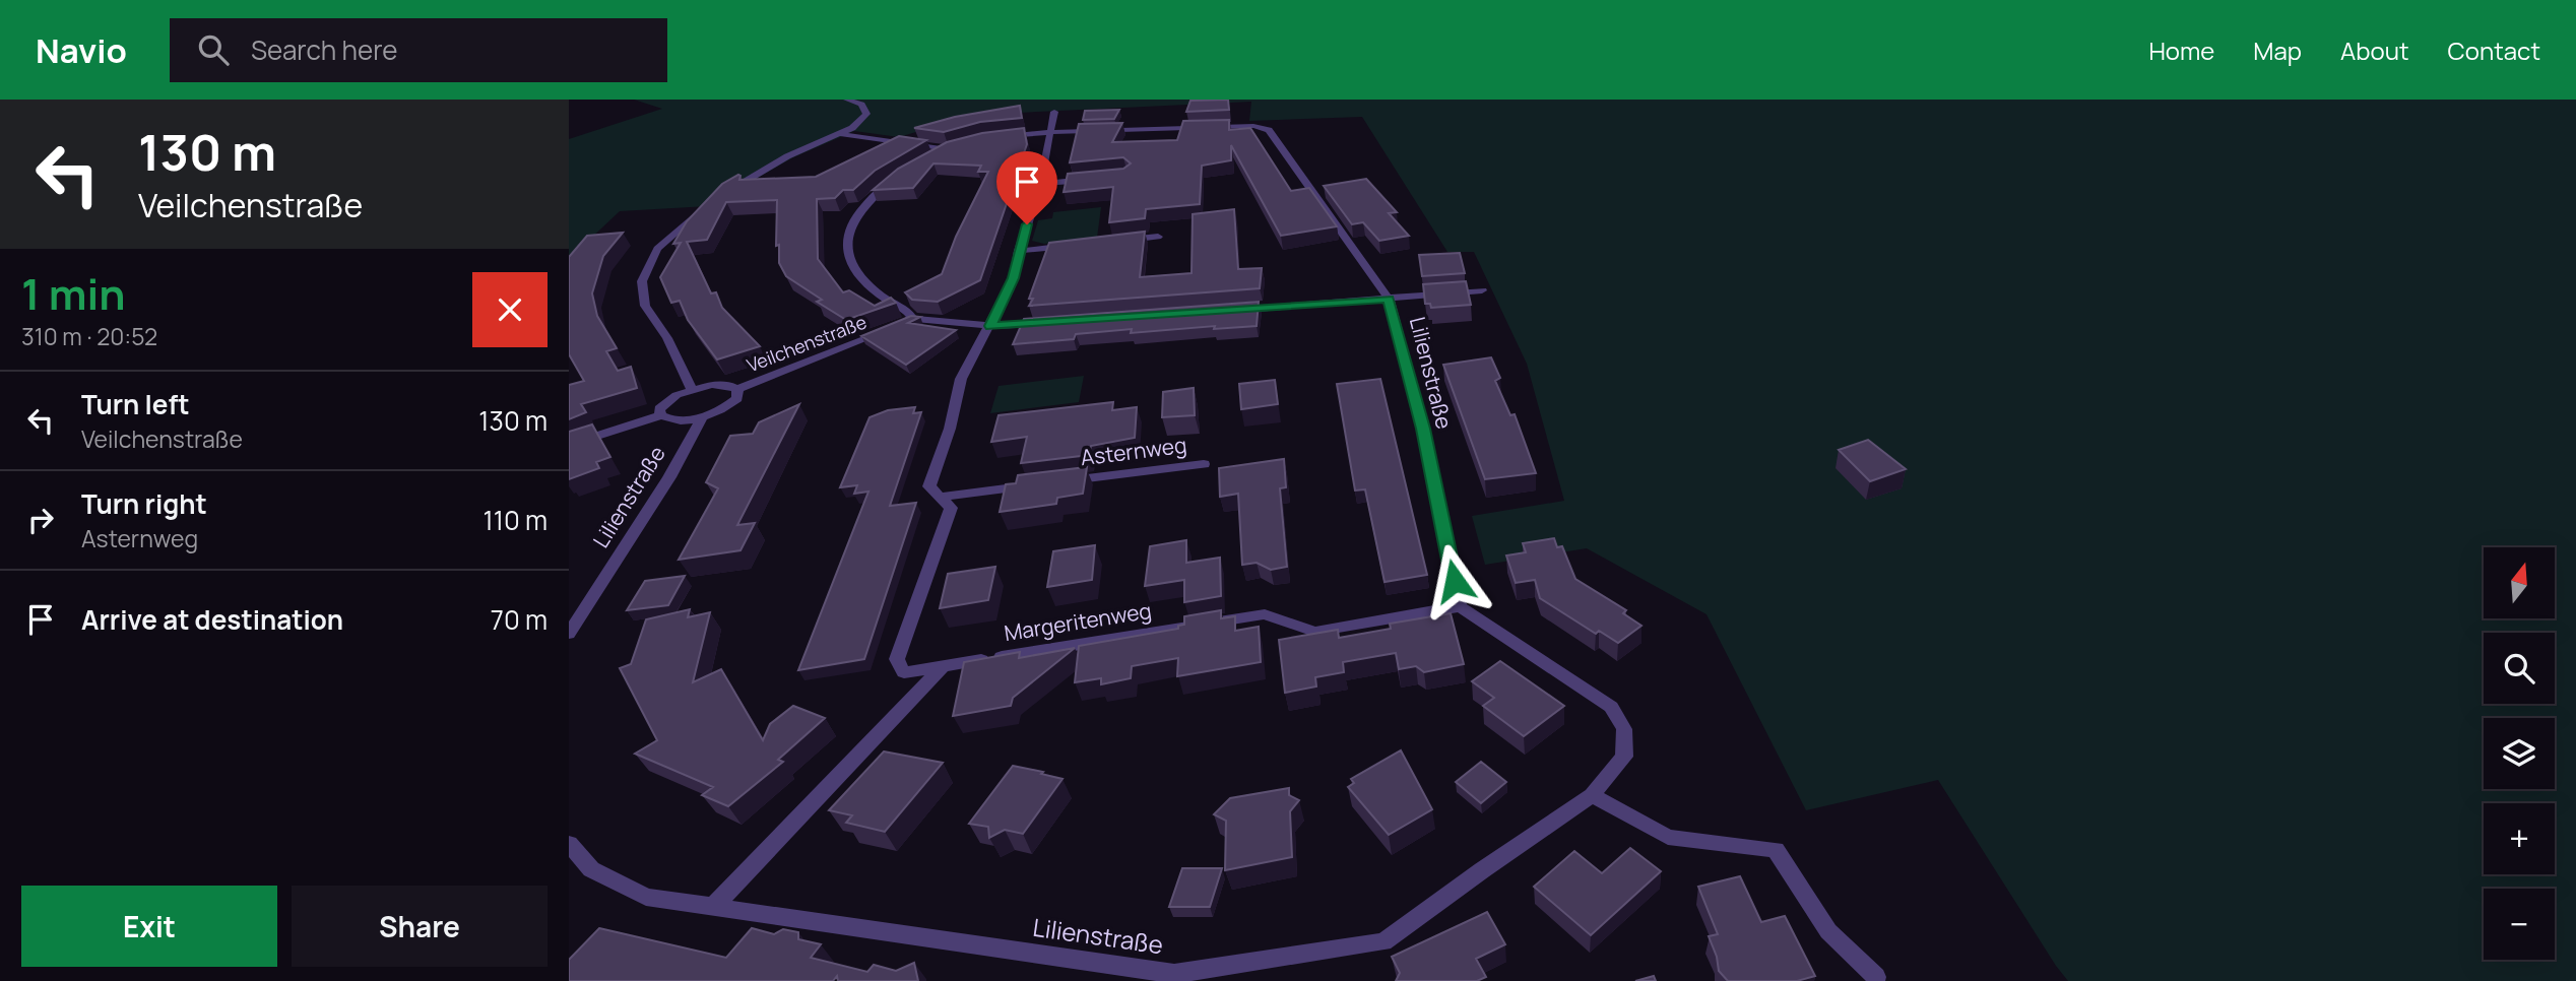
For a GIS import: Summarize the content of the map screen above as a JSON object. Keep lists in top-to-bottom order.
{
  "streets": {
    "street": [
      "Veilchenstraße",
      "Lilienstraße",
      "Asternweg",
      "Margeritenweg"
    ]
  },
  "crossings": [
    ["Veilchenstraße", "Lilienstraße"],
    ["Lilienstraße", "Margeritenweg"]
  ],
  "north": "top",
  "page": {
    "header": "Navio",
    "search": "Search here",
    "nav": [
      "Home",
      "Map",
      "About",
      "Contact"
    ],
    "turn": ["130 m", "Veilchenstraße"],
    "heading": ["1 min", "310 m · 20:52"],
    "list": [
      {
        "name": "Turn left",
        "note": "Veilchenstraße",
        "value": "130 m"
      },
      {
        "name": "Turn right",
        "note": "Asternweg",
        "value": "110 m"
      },
      {
        "name": "Arrive at destination",
        "value": "70 m"
      }
    ],
    "map_buttons": ["+", "−"],
    "buttons": ["Exit", "Share"]
  }
}
